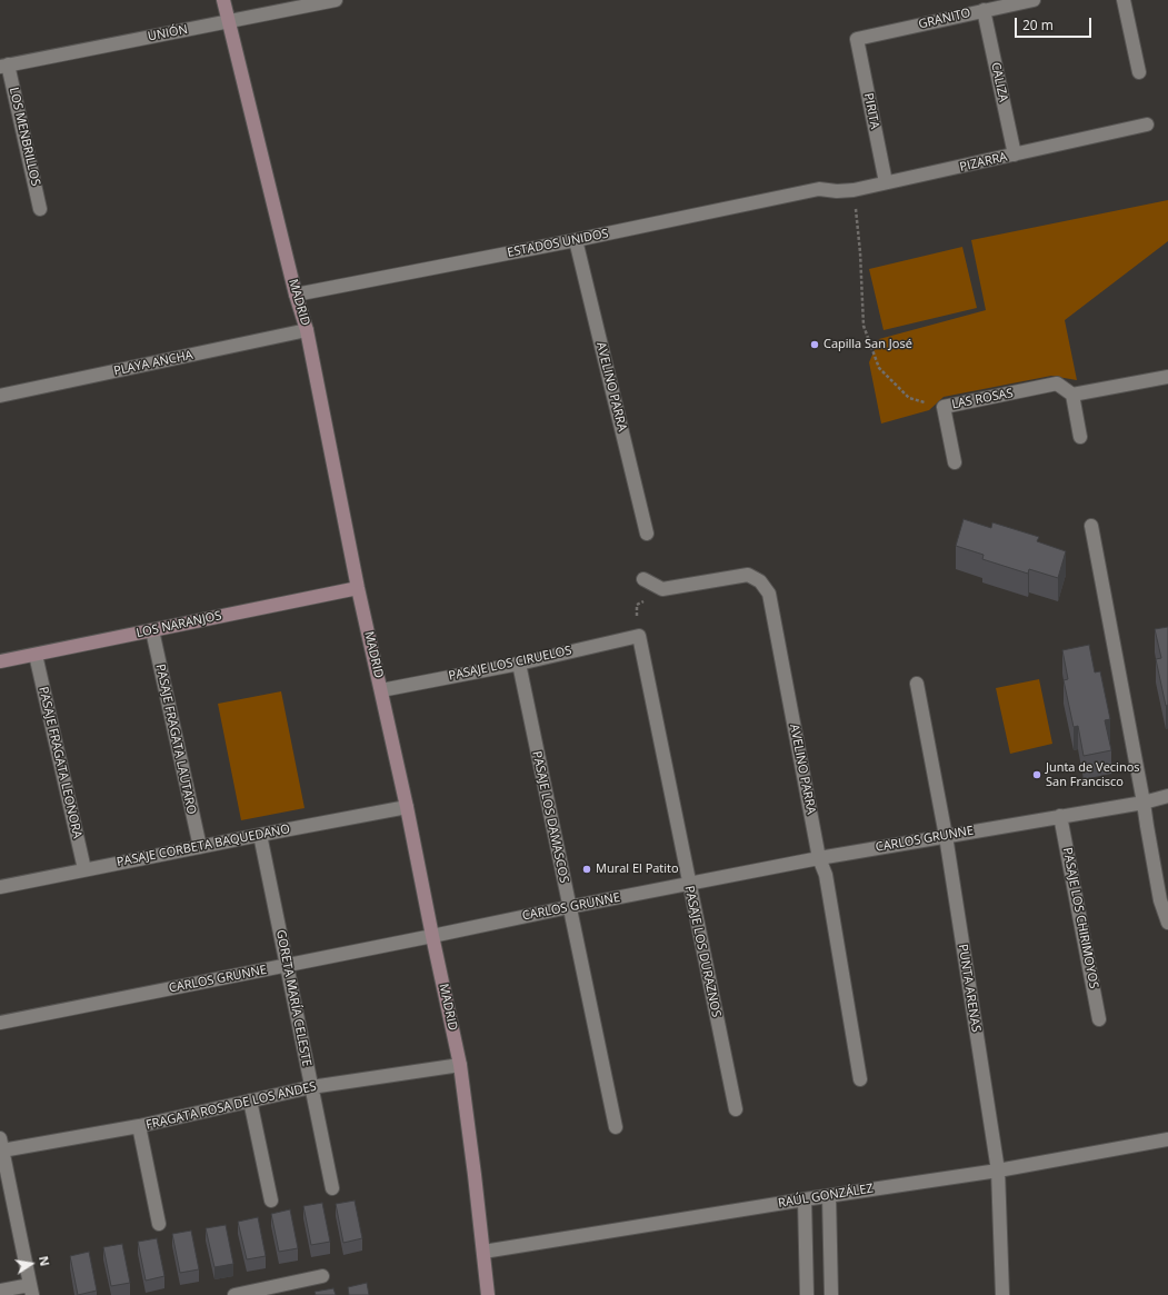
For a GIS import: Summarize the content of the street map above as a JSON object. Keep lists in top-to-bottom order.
{
  "streets": {
    "street": [
      "GRANITO",
      "UNIÓN",
      "CALIZA",
      "PIRITA",
      "LOS MENBRILLOS",
      "PIZARRA",
      "ESTADOS UNIDOS",
      "MADRID",
      "PLAYA ANCHA",
      "AVELINO PARRA",
      "LAS ROSAS",
      "LOS NARANJOS",
      "PASAJE LOS CIRUELOS",
      "PASAJE FRAGATA LAUTARO",
      "PASAJE FRAGATA LEONORA",
      "PASAJE LOS DAMASCOS",
      "CARLOS GRUNNE",
      "PASAJE CORBETA BAQUEDANO",
      "PASAJE LOS CHIRIMOYOS",
      "PASAJE LOS DURAZNOS",
      "PUNTA ARENAS",
      "GORETA MARÍA CELESTE",
      "FRAGATA ROSA DE LOS ANDES",
      "RAÚL GONZÁLEZ"
    ]
  },
  "crossings": [
    ["GRANITO", "CALIZA"],
    ["GRANITO", "PIRITA"],
    ["UNIÓN", "LOS MENBRILLOS"],
    ["UNIÓN", "MADRID"],
    ["CALIZA", "PIZARRA"],
    ["PIRITA", "PIZARRA"],
    ["PIZARRA", "ESTADOS UNIDOS"],
    ["ESTADOS UNIDOS", "MADRID"],
    ["ESTADOS UNIDOS", "AVELINO PARRA"],
    ["MADRID", "PLAYA ANCHA"],
    ["MADRID", "LOS NARANJOS"],
    ["MADRID", "PASAJE LOS CIRUELOS"],
    ["MADRID", "CARLOS GRUNNE"],
    ["MADRID", "PASAJE CORBETA BAQUEDANO"],
    ["MADRID", "FRAGATA ROSA DE LOS ANDES"],
    ["MADRID", "RAÚL GONZÁLEZ"],
    ["AVELINO PARRA", "CARLOS GRUNNE"],
    ["LOS NARANJOS", "PASAJE FRAGATA LAUTARO"],
    ["LOS NARANJOS", "PASAJE FRAGATA LEONORA"],
    ["PASAJE LOS CIRUELOS", "PASAJE LOS DAMASCOS"],
    ["PASAJE LOS CIRUELOS", "PASAJE LOS DURAZNOS"],
    ["PASAJE FRAGATA LAUTARO", "PASAJE CORBETA BAQUEDANO"],
    ["PASAJE FRAGATA LEONORA", "PASAJE CORBETA BAQUEDANO"],
    ["PASAJE LOS DAMASCOS", "CARLOS GRUNNE"],
    ["CARLOS GRUNNE", "PASAJE LOS CHIRIMOYOS"],
    ["CARLOS GRUNNE", "PASAJE LOS DURAZNOS"],
    ["CARLOS GRUNNE", "PUNTA ARENAS"],
    ["CARLOS GRUNNE", "GORETA MARÍA CELESTE"],
    ["PASAJE CORBETA BAQUEDANO", "GORETA MARÍA CELESTE"],
    ["PUNTA ARENAS", "RAÚL GONZÁLEZ"],
    ["GORETA MARÍA CELESTE", "FRAGATA ROSA DE LOS ANDES"]
  ],
  "places": ["Capilla San José", "Junta de Vecinos San Francisco", "Mural El Patito"],
  "scale_bar": "20 m",
  "north": "right"
}
